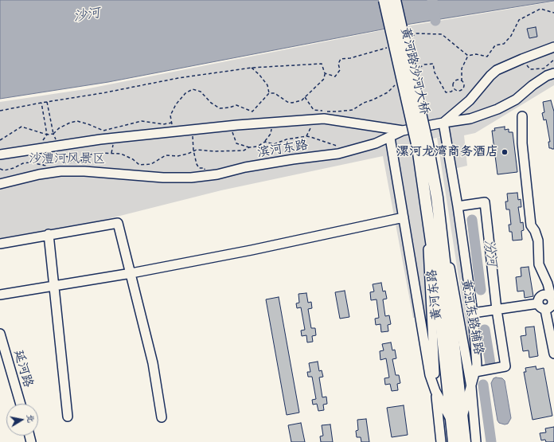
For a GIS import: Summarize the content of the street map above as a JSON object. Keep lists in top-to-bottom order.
{
  "streets": {
    "main road": ["黄河路沙河大桥", "黄河东路"],
    "street": ["滨河东路", "黄河东路辅路", "延河路"]
  },
  "crossings": [
    ["黄河路沙河大桥", "黄河东路"],
    ["黄河东路", "黄河东路辅路"]
  ],
  "water": ["沙河", "汾河"],
  "parks": ["沙澧河风景区"],
  "places": ["漯河龙湾商务酒店"],
  "north": "right"
}
